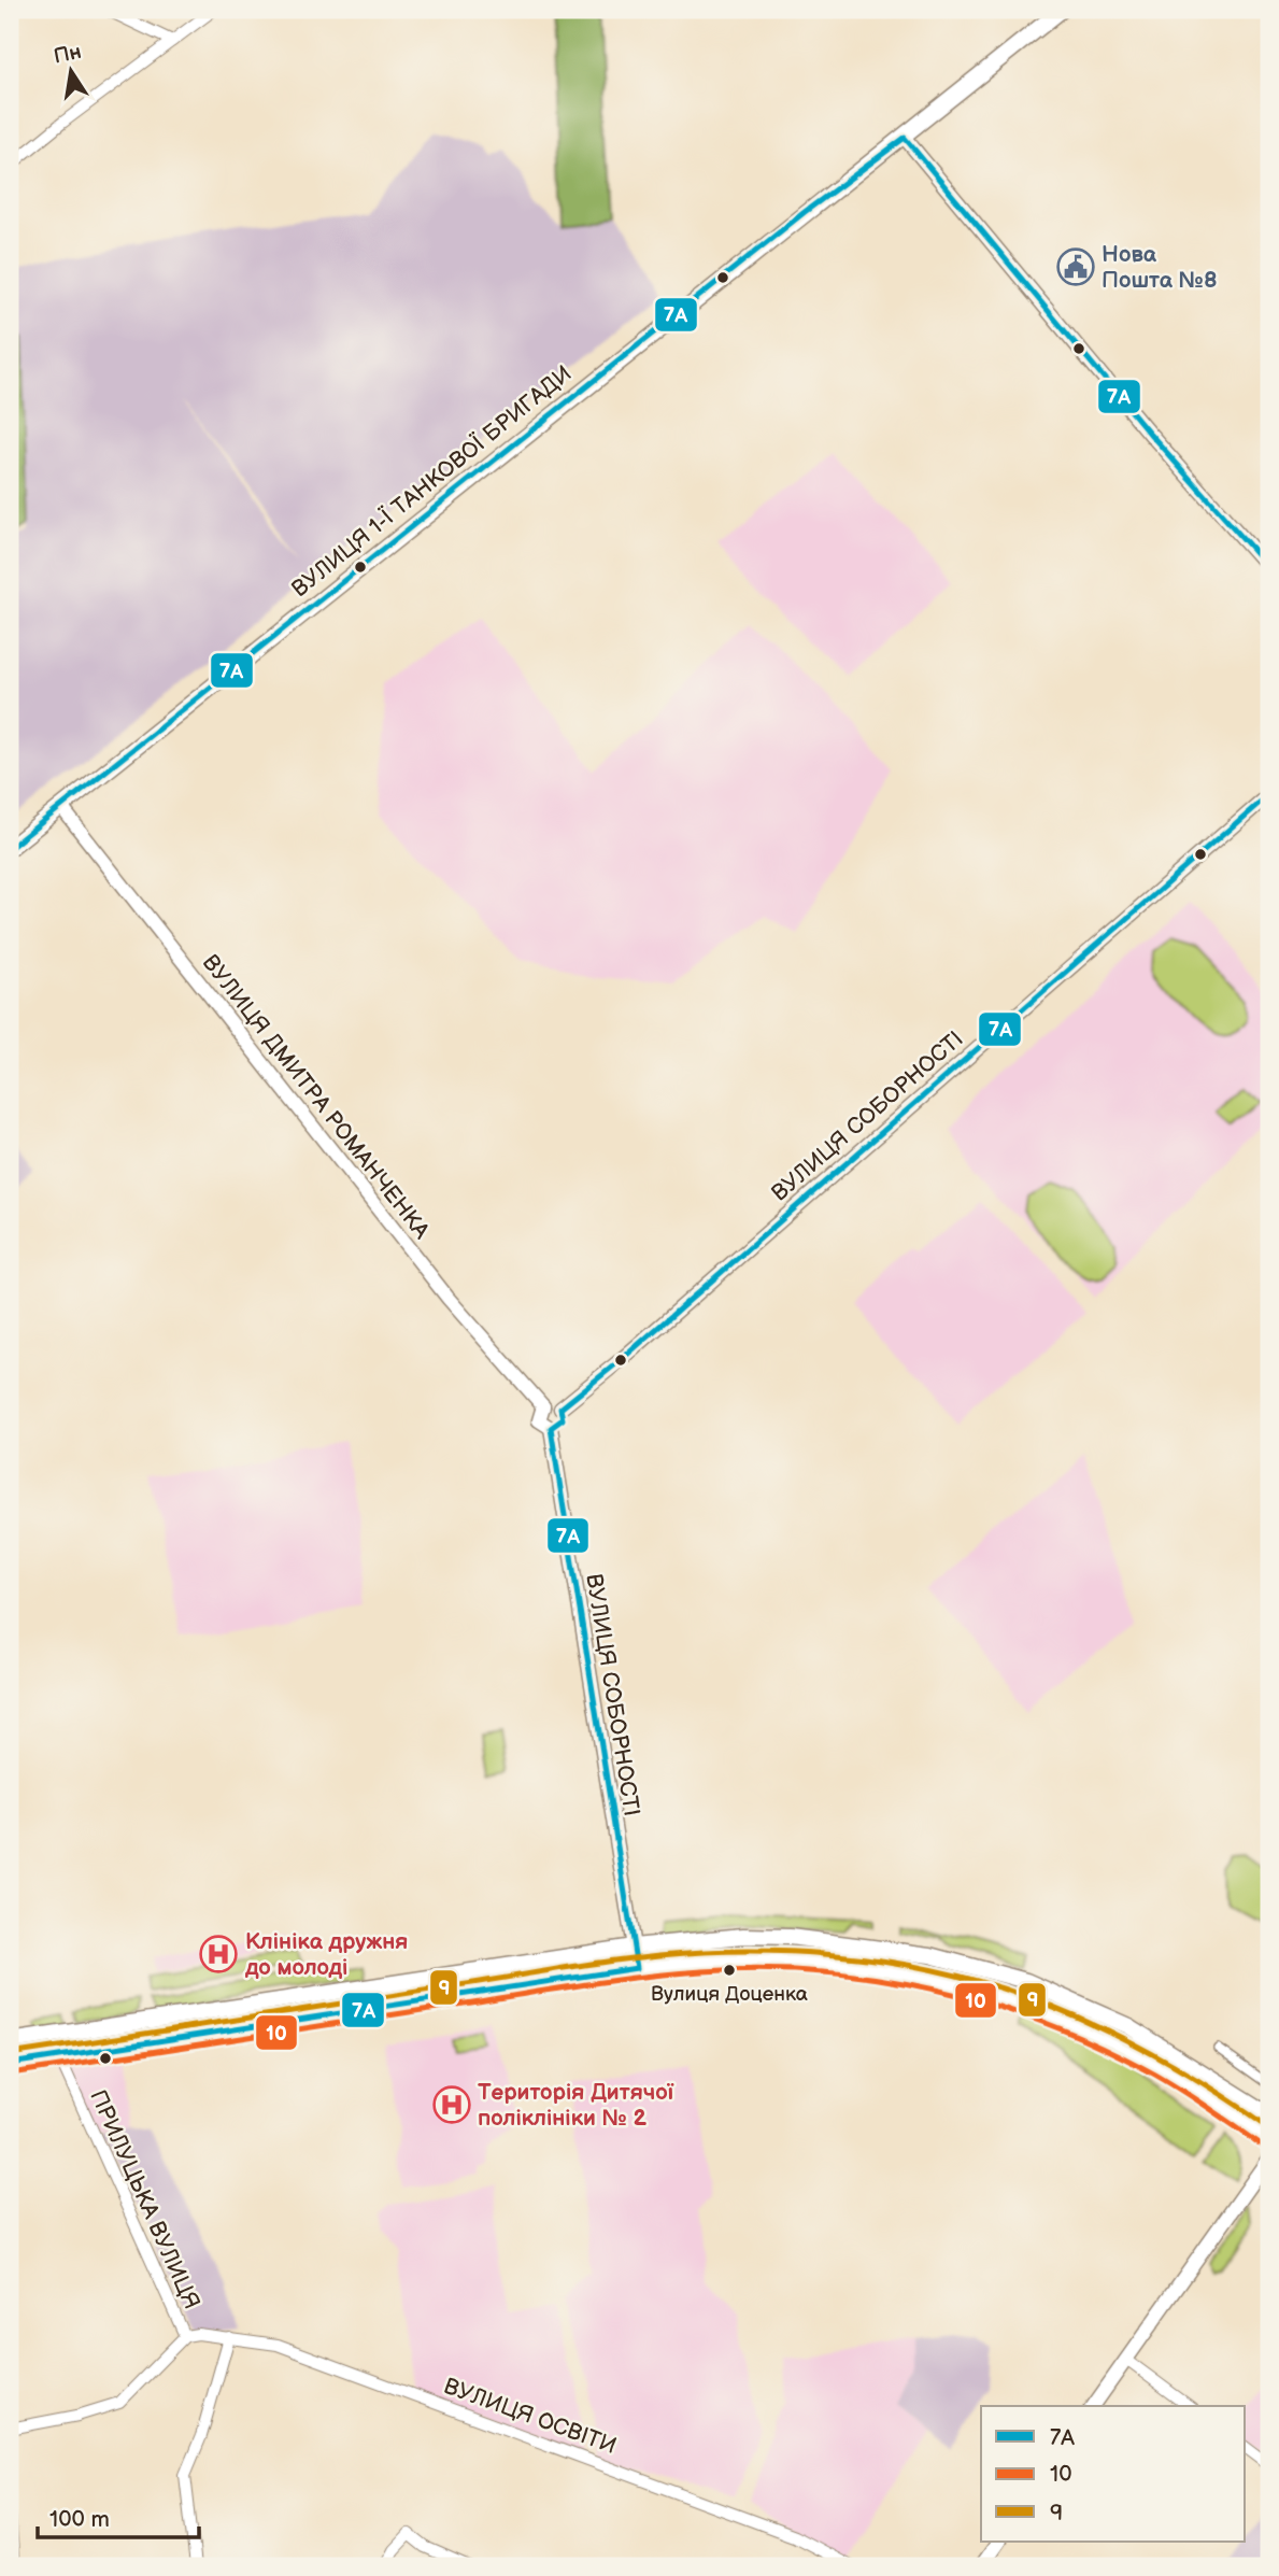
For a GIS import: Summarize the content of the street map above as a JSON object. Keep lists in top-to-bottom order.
{
  "streets": {
    "main road": ["ВУЛИЦЯ 1-Ї ТАНКОВОЇ БРИГАДИ"],
    "street": [
      "ВУЛИЦЯ ДМИТРА РОМАНЧЕНКА",
      "ВУЛИЦЯ СОБОРНОСТІ",
      "ПРИЛУЦЬКА ВУЛИЦЯ",
      "ВУЛИЦЯ ОСВІТИ"
    ]
  },
  "crossings": [
    ["ВУЛИЦЯ 1-Ї ТАНКОВОЇ БРИГАДИ", "ВУЛИЦЯ ДМИТРА РОМАНЧЕНКА"],
    ["ВУЛИЦЯ ДМИТРА РОМАНЧЕНКА", "ВУЛИЦЯ СОБОРНОСТІ"],
    ["ПРИЛУЦЬКА ВУЛИЦЯ", "ВУЛИЦЯ ОСВІТИ"]
  ],
  "places": {
    "public building": ["Нова Пошта №8"],
    "hospital": ["Клініка дружня до молоді", "Територія Дитячої поліклініки № 2"],
    "other": ["Вулиця Доценка"]
  },
  "lines": ["transit line 7А", "transit line 9", "transit line 10"],
  "legend": ["7А", "10", "9"],
  "scale_bar": "100 m",
  "north": "top"
}
